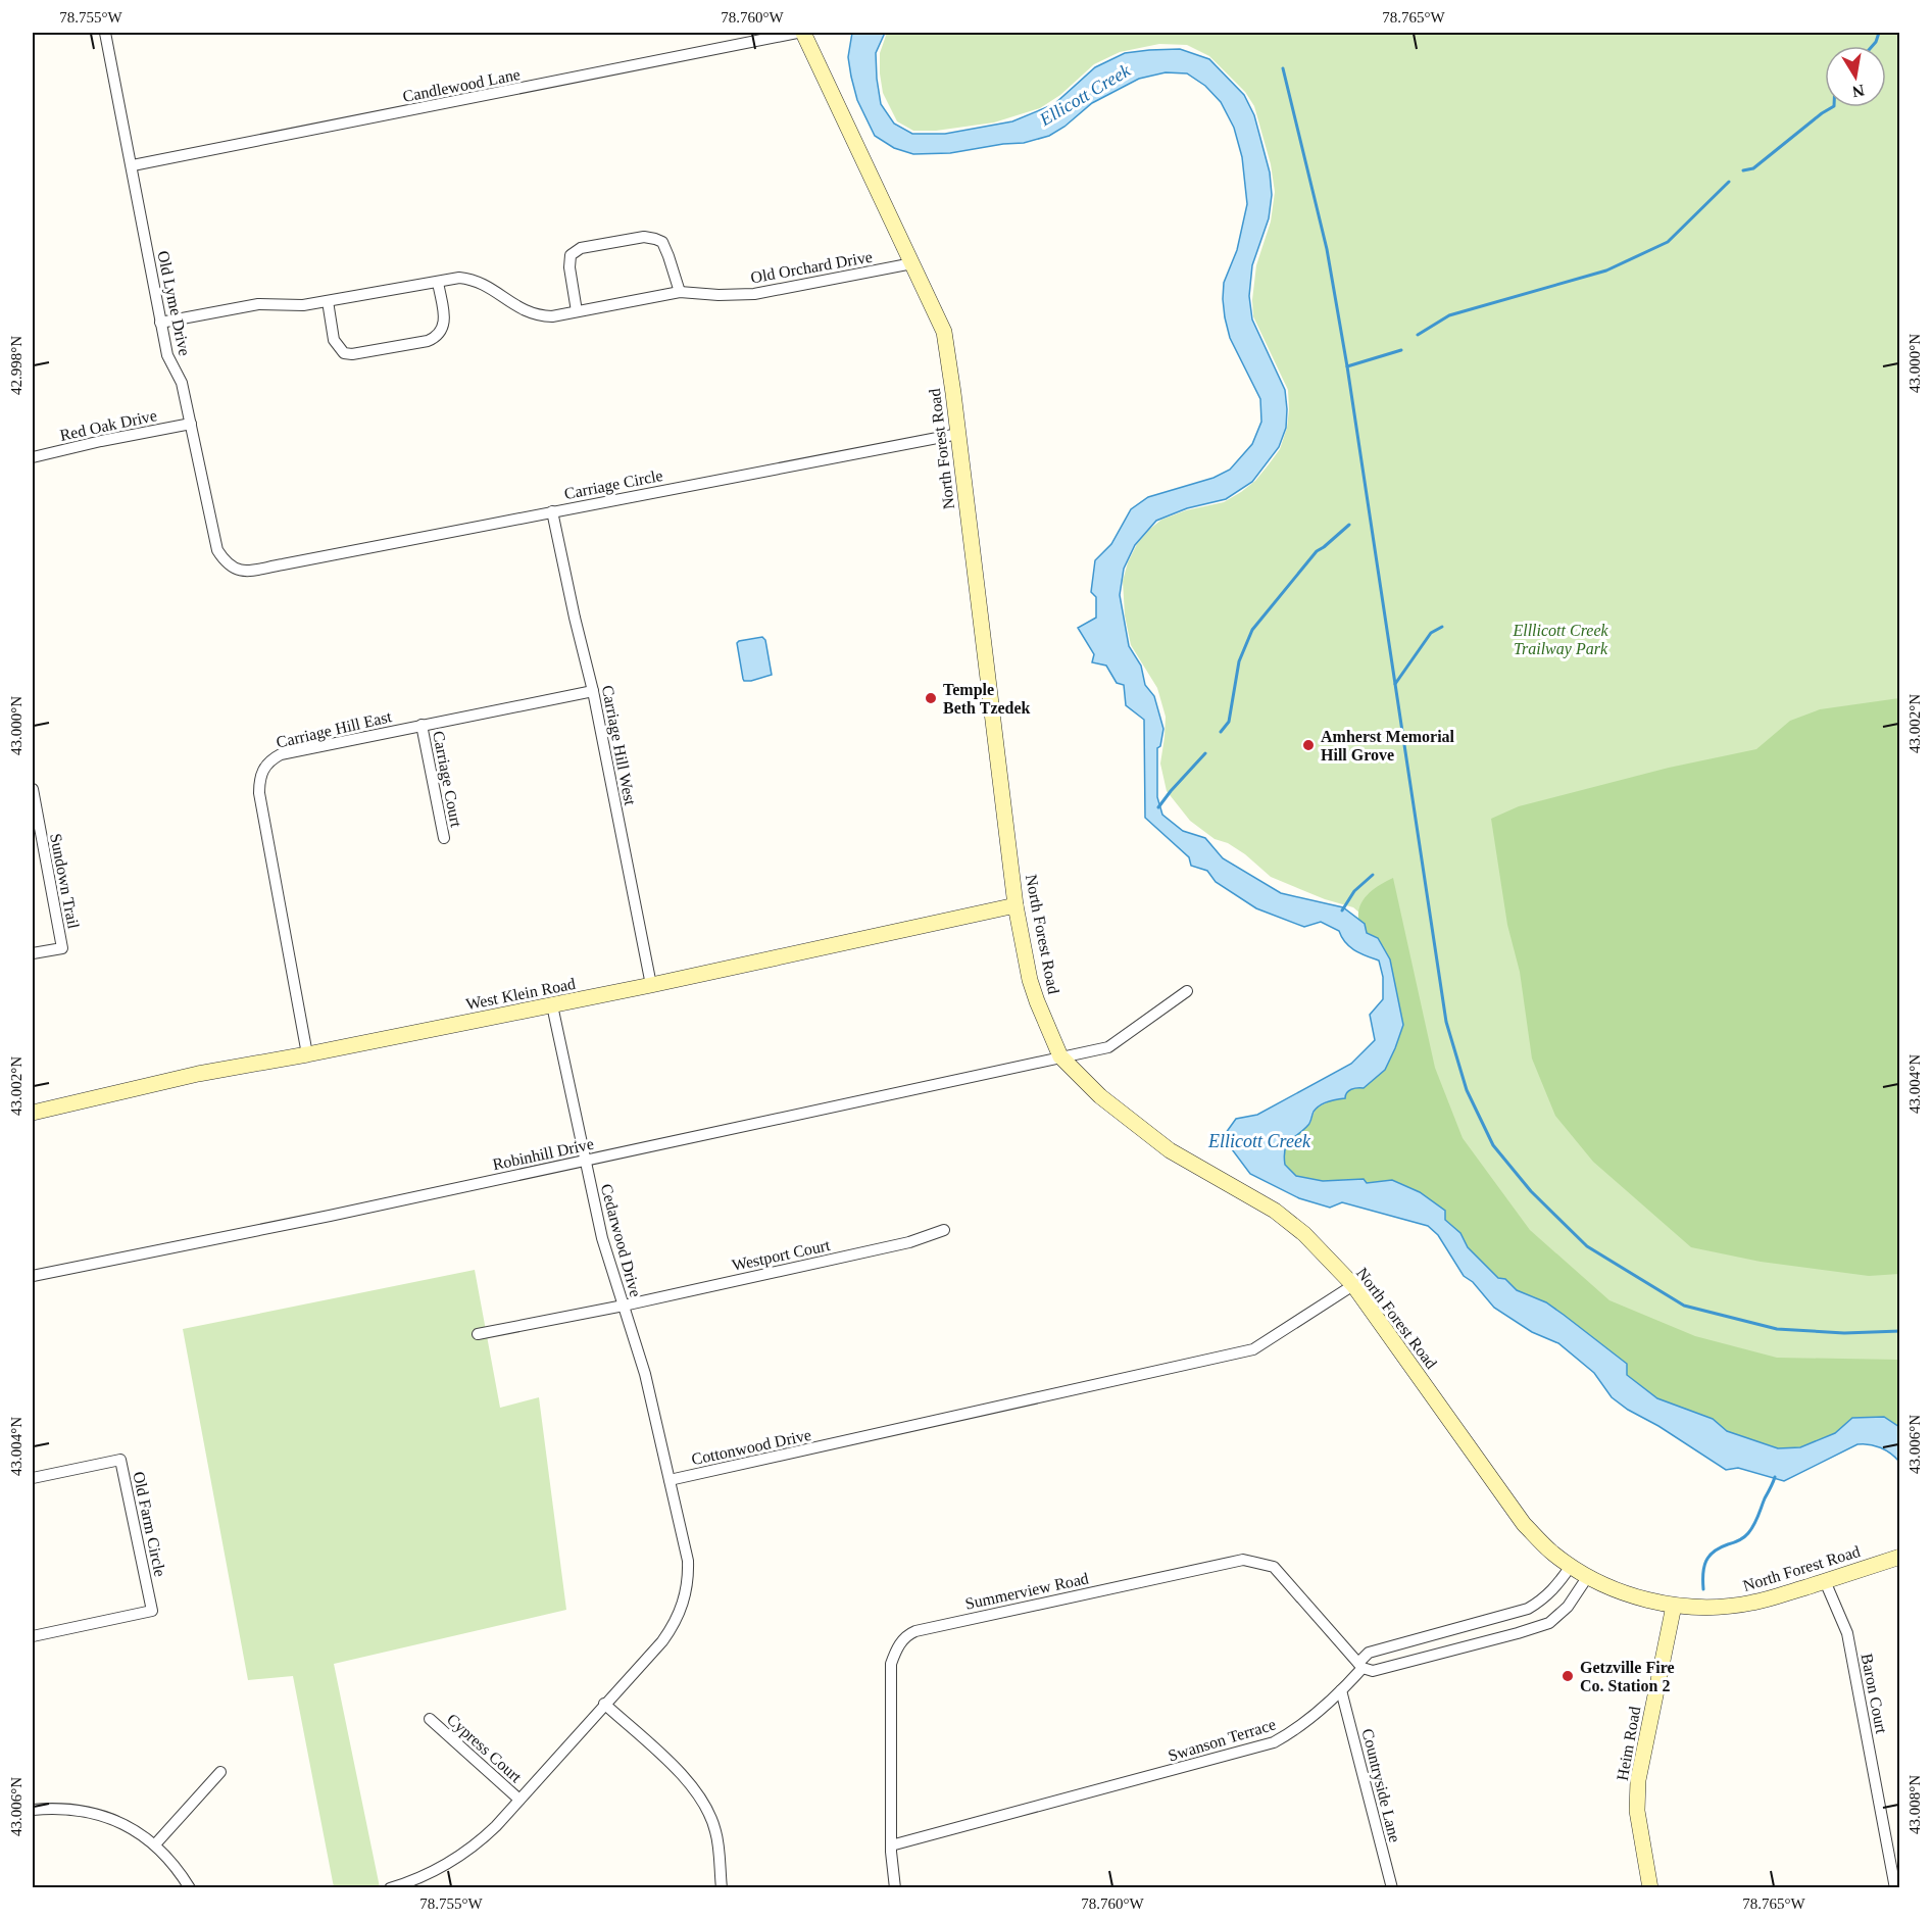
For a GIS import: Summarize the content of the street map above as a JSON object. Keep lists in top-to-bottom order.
{
  "streets": {
    "street": [
      "Candlewood Lane",
      "Old Orchard Drive",
      "Old Lyme Drive",
      "Red Oak Drive",
      "North Forest Road",
      "Carriage Circle",
      "Carriage Hill East",
      "Carriage Hill West",
      "Carriage Court",
      "Sundown Trail",
      "West Klein Road",
      "Robinhill Drive",
      "Cedarwood Drive",
      "Westport Court",
      "Cottonwood Drive",
      "Old Farm Circle",
      "Summerview Road",
      "Baron Court",
      "Swanson Terrace",
      "Heim Road",
      "Cypress Court",
      "Countryside Lane"
    ]
  },
  "crossings": [
    ["Candlewood Lane", "Old Lyme Drive"],
    ["Old Orchard Drive", "Old Lyme Drive"],
    ["Old Orchard Drive", "North Forest Road"],
    ["Old Lyme Drive", "Red Oak Drive"],
    ["Old Lyme Drive", "Carriage Circle"],
    ["North Forest Road", "Carriage Circle"],
    ["North Forest Road", "West Klein Road"],
    ["North Forest Road", "Robinhill Drive"],
    ["North Forest Road", "Cottonwood Drive"],
    ["North Forest Road", "Baron Court"],
    ["North Forest Road", "Swanson Terrace"],
    ["North Forest Road", "Heim Road"],
    ["Carriage Circle", "Carriage Hill West"],
    ["Carriage Hill East", "Carriage Hill West"],
    ["Carriage Hill East", "Carriage Court"],
    ["Carriage Hill East", "West Klein Road"],
    ["Carriage Hill West", "West Klein Road"],
    ["West Klein Road", "Cedarwood Drive"],
    ["Robinhill Drive", "Cedarwood Drive"],
    ["Cedarwood Drive", "Westport Court"],
    ["Cedarwood Drive", "Cottonwood Drive"],
    ["Summerview Road", "Swanson Terrace"],
    ["Swanson Terrace", "Countryside Lane"]
  ],
  "water": ["Ellicott Creek"],
  "parks": ["Elllicott Creek Trailway Park"],
  "places": ["Temple Beth Tzedek", "Amherst Memorial Hill Grove", "Getzville Fire Co. Station 2"],
  "north": "bottom",
  "coordinates": [
    "78.755°W",
    "78.760°W",
    "78.765°W",
    "43.000°N",
    "42.998°N",
    "43.002°N",
    "43.004°N",
    "43.006°N",
    "43.008°N"
  ]
}
